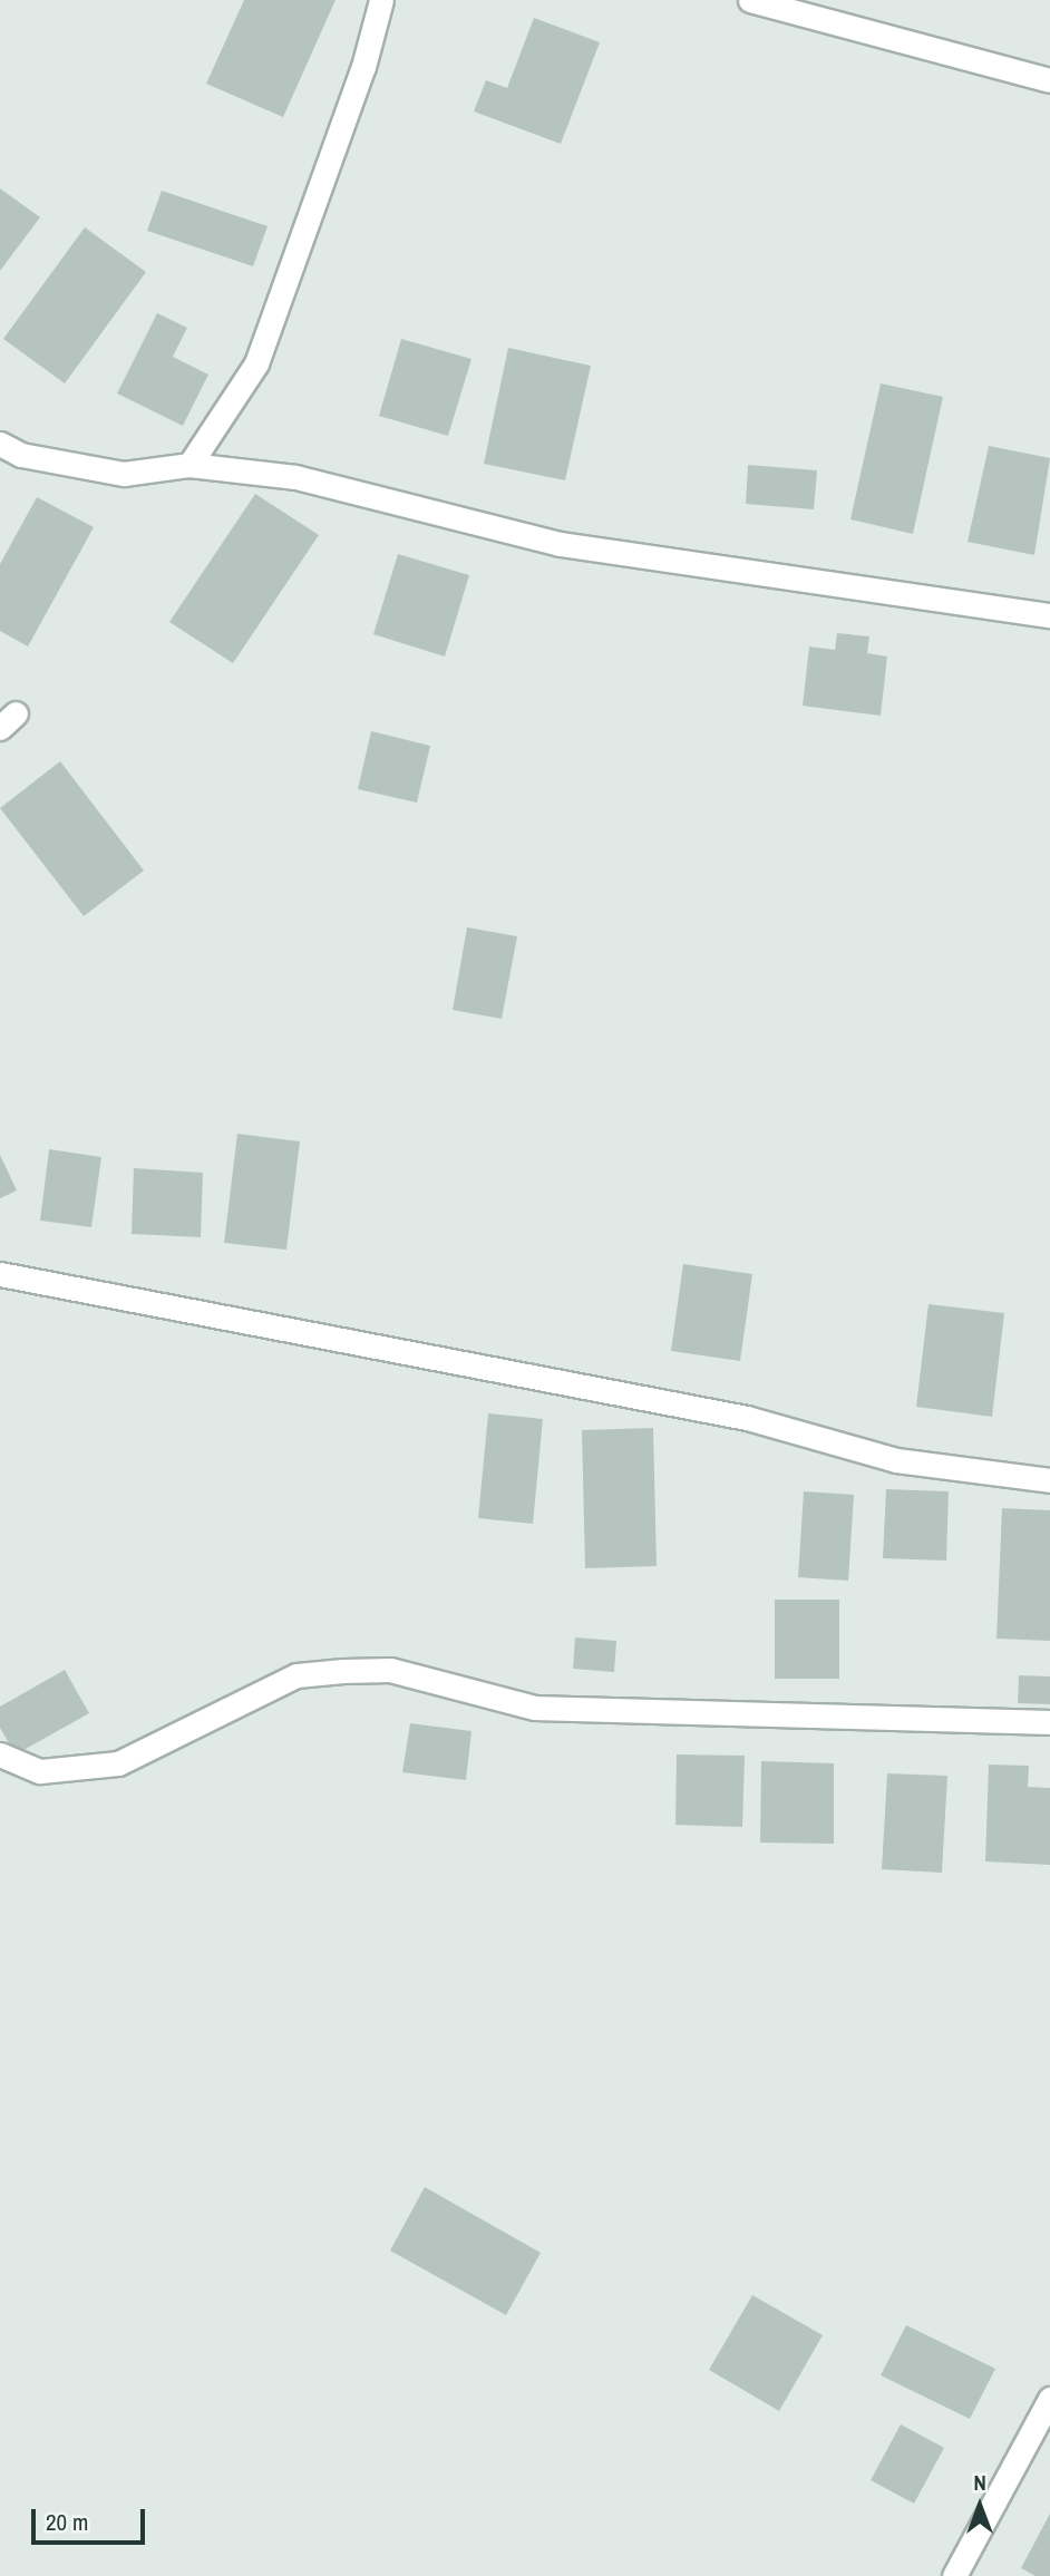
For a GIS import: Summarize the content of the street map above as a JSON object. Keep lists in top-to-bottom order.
{
  "scale_bar": "20 m",
  "north": "top"
}
